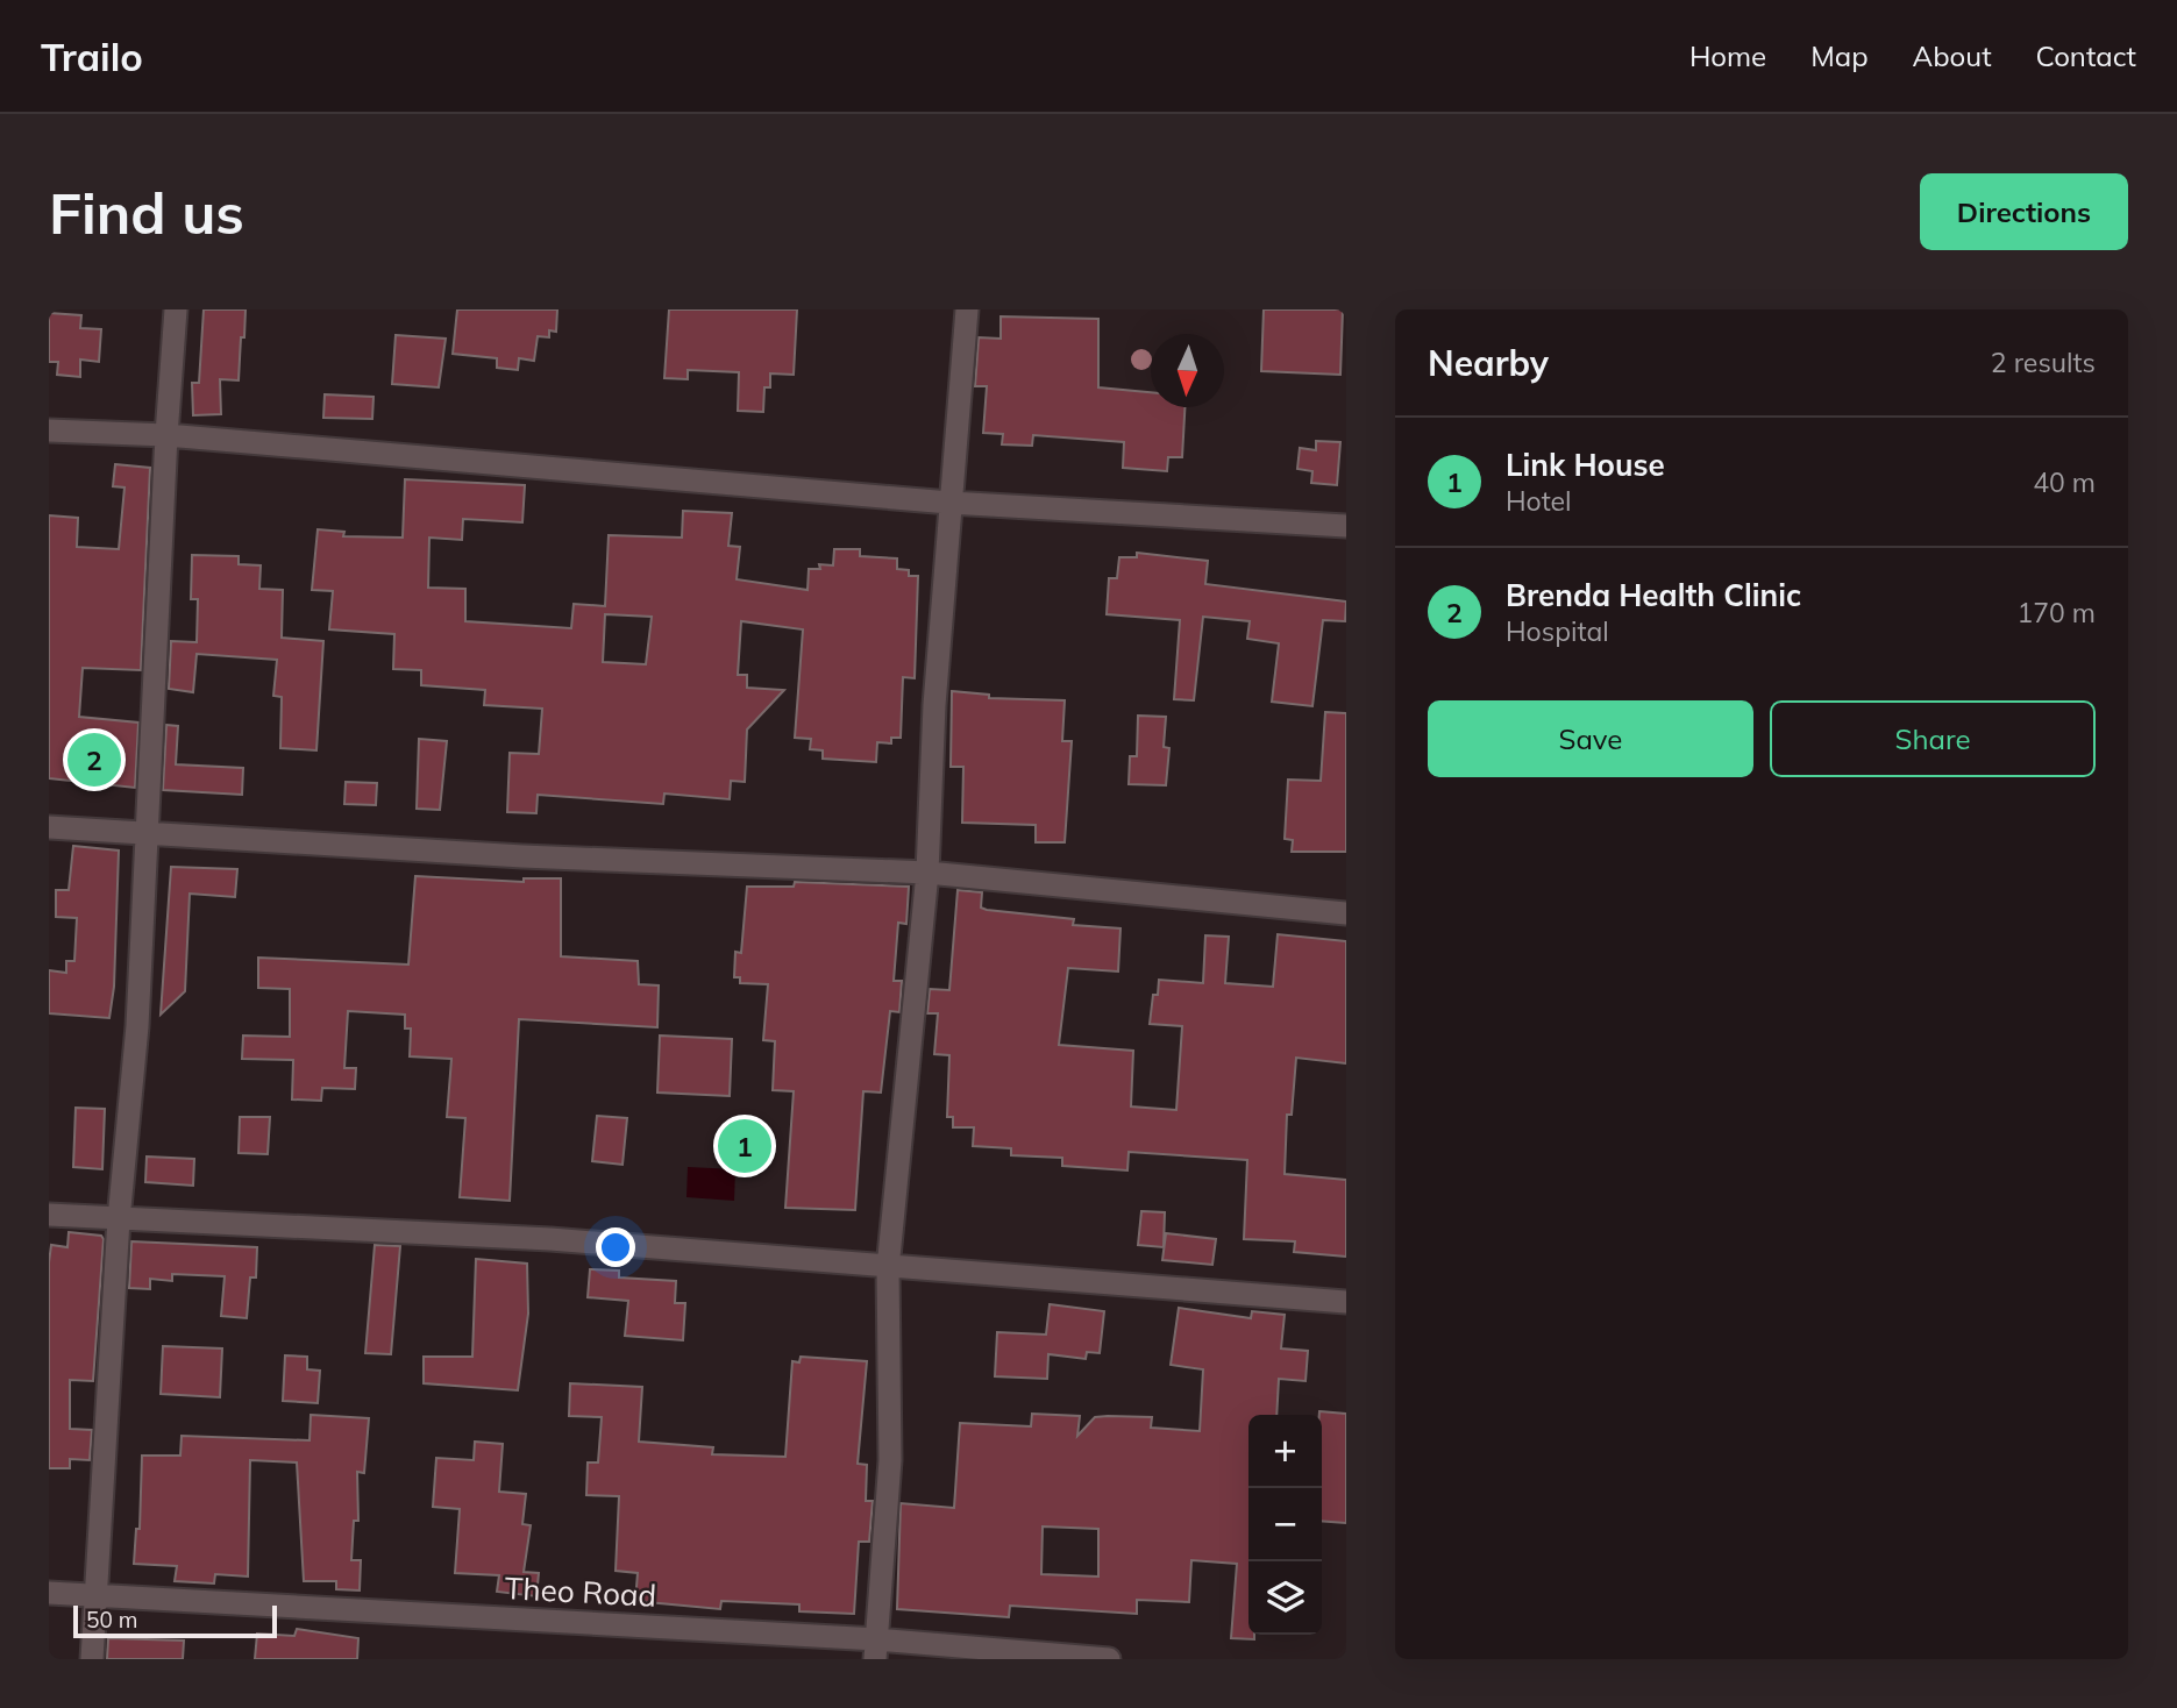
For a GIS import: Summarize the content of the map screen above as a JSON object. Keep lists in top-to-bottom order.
{
  "streets": {
    "street": ["Theo Road"]
  },
  "scale_bar": "50 m",
  "north": "bottom",
  "page": {
    "header": "Trailo",
    "nav": [
      "Home",
      "Map",
      "About",
      "Contact"
    ],
    "buttons": [
      "Directions",
      ["Save", "Share"]
    ],
    "title": "Find us",
    "heading": ["Nearby", "2 results"],
    "list": [
      {
        "mark": "1",
        "name": "Link House",
        "note": "Hotel",
        "value": "40 m"
      },
      {
        "mark": "2",
        "name": "Brenda Health Clinic",
        "note": "Hospital",
        "value": "170 m"
      }
    ],
    "pins": ["2", "1"],
    "map_buttons": ["+", "−"],
    "scale": "50 m"
  }
}
